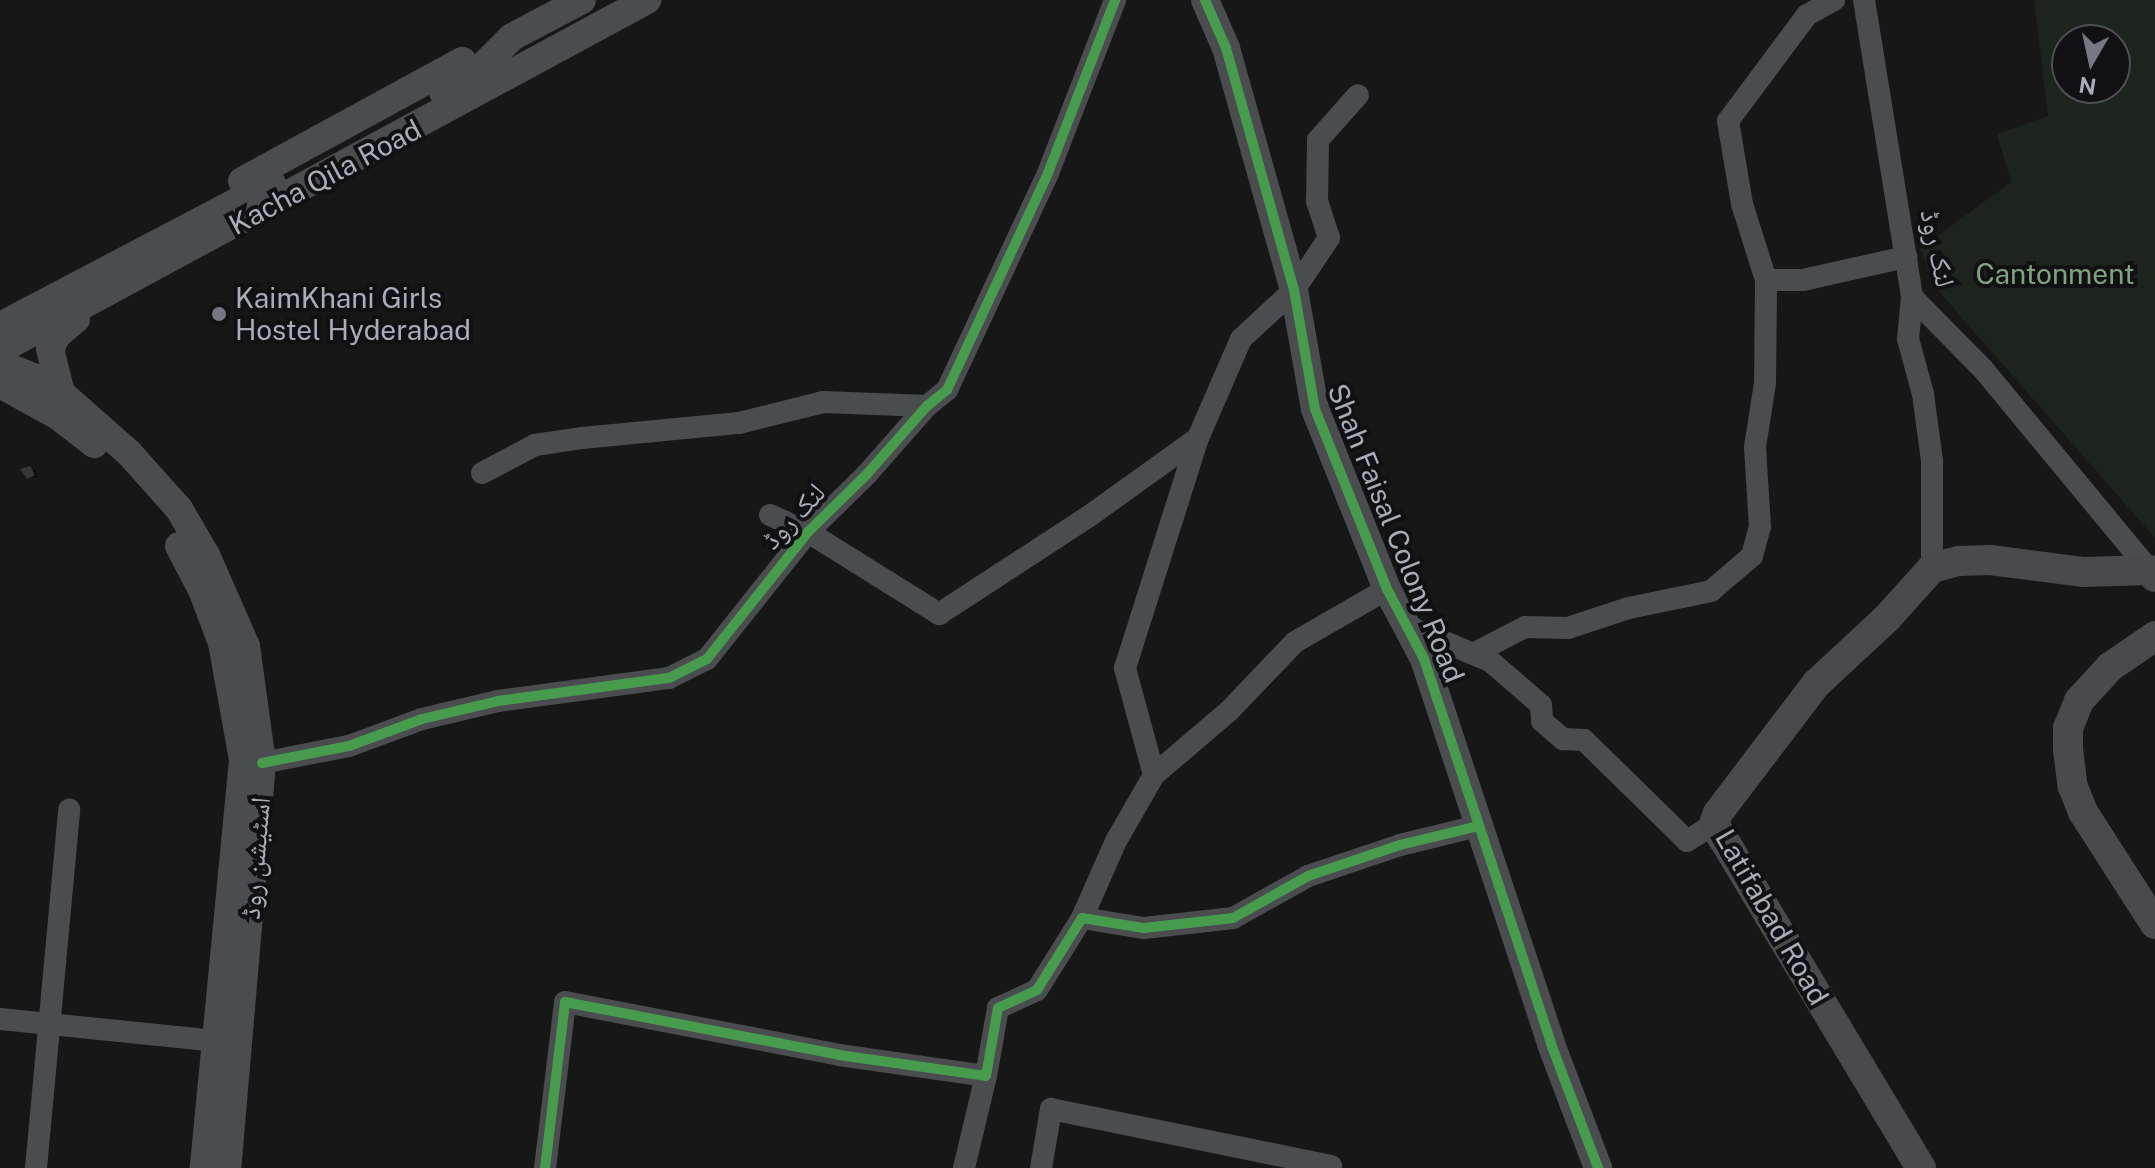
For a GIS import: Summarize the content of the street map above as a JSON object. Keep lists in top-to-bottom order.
{
  "streets": {
    "main road": ["Latifabad Road"],
    "street": [
      "Kacha Qila Road",
      "لنک روڈ",
      "Shah Faisal Colony Road",
      "اسٹیشن روڈ"
    ]
  },
  "crossings": [
    ["لنک روڈ", "اسٹیشن روڈ"]
  ],
  "parks": ["Cantonment"],
  "places": ["KaimKhani Girls Hostel Hyderabad"],
  "north": "bottom"
}
